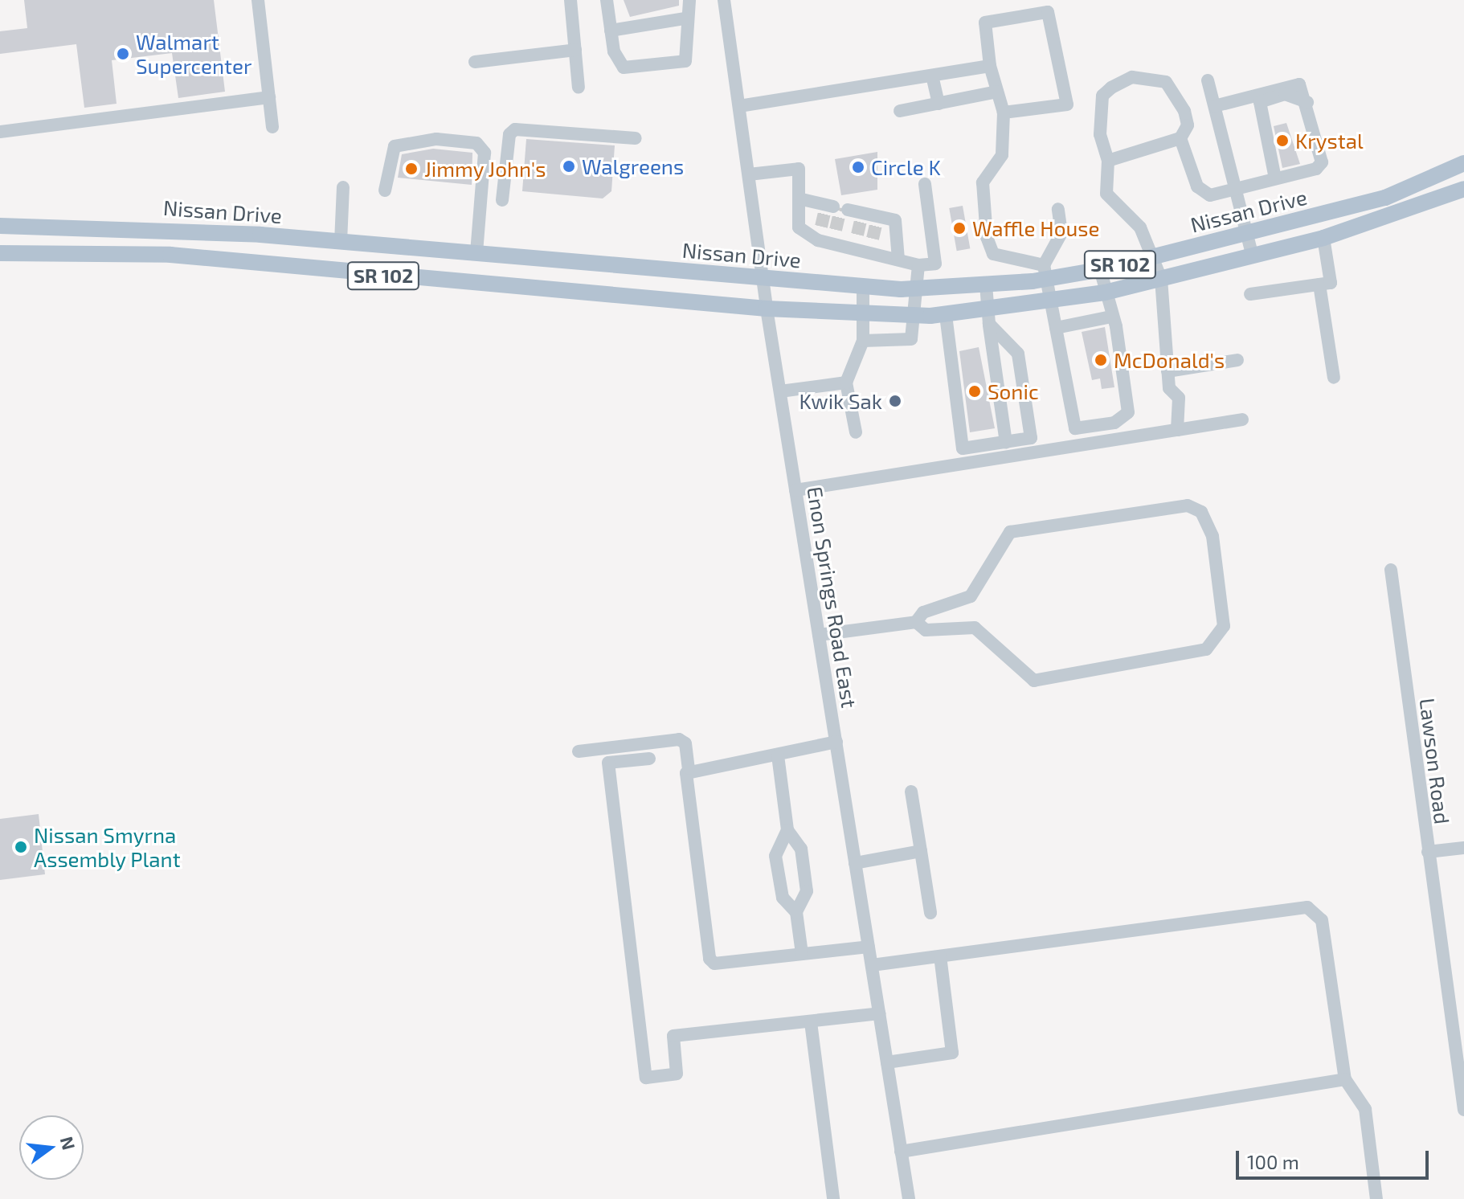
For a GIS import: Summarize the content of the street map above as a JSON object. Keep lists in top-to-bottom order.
{
  "streets": {
    "main road": ["Nissan Drive", "SR 102"],
    "street": ["Enon Springs Road East", "Lawson Road"]
  },
  "crossings": [
    ["Nissan Drive", "Enon Springs Road East"],
    ["SR 102", "Enon Springs Road East"]
  ],
  "places": [
    "Walmart Supercenter",
    "Krystal",
    "Walgreens",
    "Circle K",
    "Jimmy John's",
    "Waffle House",
    "McDonald's",
    "Sonic",
    "Kwik Sak",
    "Nissan Smyrna Assembly Plant"
  ],
  "scale_bar": "100 m",
  "north": "right"
}
